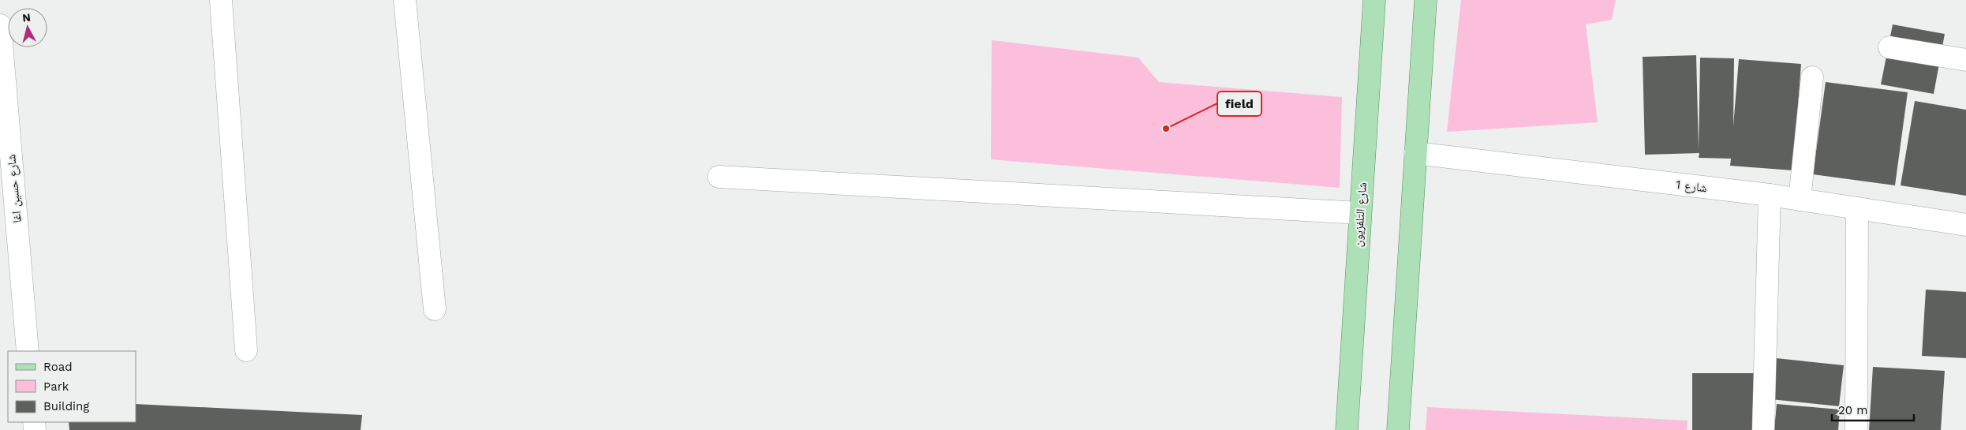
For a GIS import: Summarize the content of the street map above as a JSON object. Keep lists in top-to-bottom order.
{
  "streets": {
    "main road": ["شارع التلفزيون"],
    "street": ["شارع 1", "شارع حسين اغا"]
  },
  "places": ["field"],
  "legend": ["Road", "Park", "Building"],
  "scale_bar": "20 m",
  "north": "top"
}
